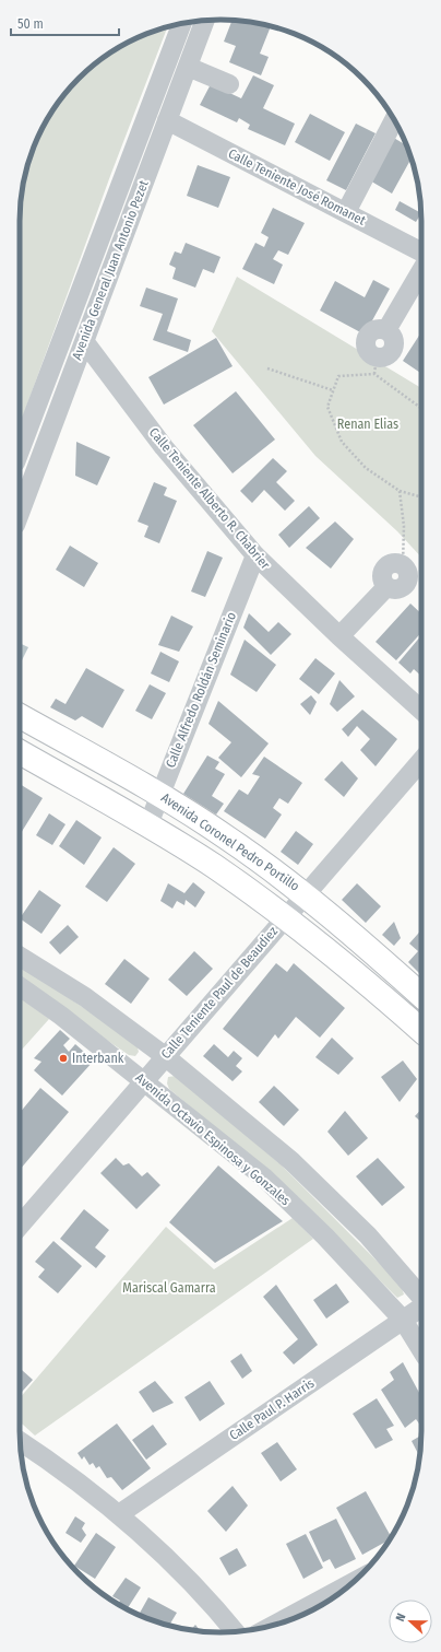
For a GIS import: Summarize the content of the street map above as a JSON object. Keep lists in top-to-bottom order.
{
  "streets": {
    "main road": ["Avenida Coronel Pedro Portillo"],
    "street": [
      "Calle Teniente José Romanet",
      "Avenida General Juan Antonio Pezet",
      "Calle Teniente Alberto R. Chabrier",
      "Calle Alfredo Roldán Seminario",
      "Calle Teniente Paul de Beaudiez",
      "Avenida Octavio Espinosa y Gonzales",
      "Calle Paul P. Harris"
    ]
  },
  "crossings": [
    ["Calle Teniente José Romanet", "Avenida General Juan Antonio Pezet"],
    ["Avenida General Juan Antonio Pezet", "Calle Teniente Alberto R. Chabrier"],
    ["Calle Teniente Alberto R. Chabrier", "Calle Alfredo Roldán Seminario"],
    ["Calle Alfredo Roldán Seminario", "Avenida Coronel Pedro Portillo"],
    ["Avenida Coronel Pedro Portillo", "Calle Teniente Paul de Beaudiez"],
    ["Calle Teniente Paul de Beaudiez", "Avenida Octavio Espinosa y Gonzales"],
    ["Avenida Octavio Espinosa y Gonzales", "Calle Paul P. Harris"]
  ],
  "parks": ["Renan Elias", "Mariscal Gamarra"],
  "places": ["Interbank"],
  "scale_bar": "50 m",
  "north": "left"
}
